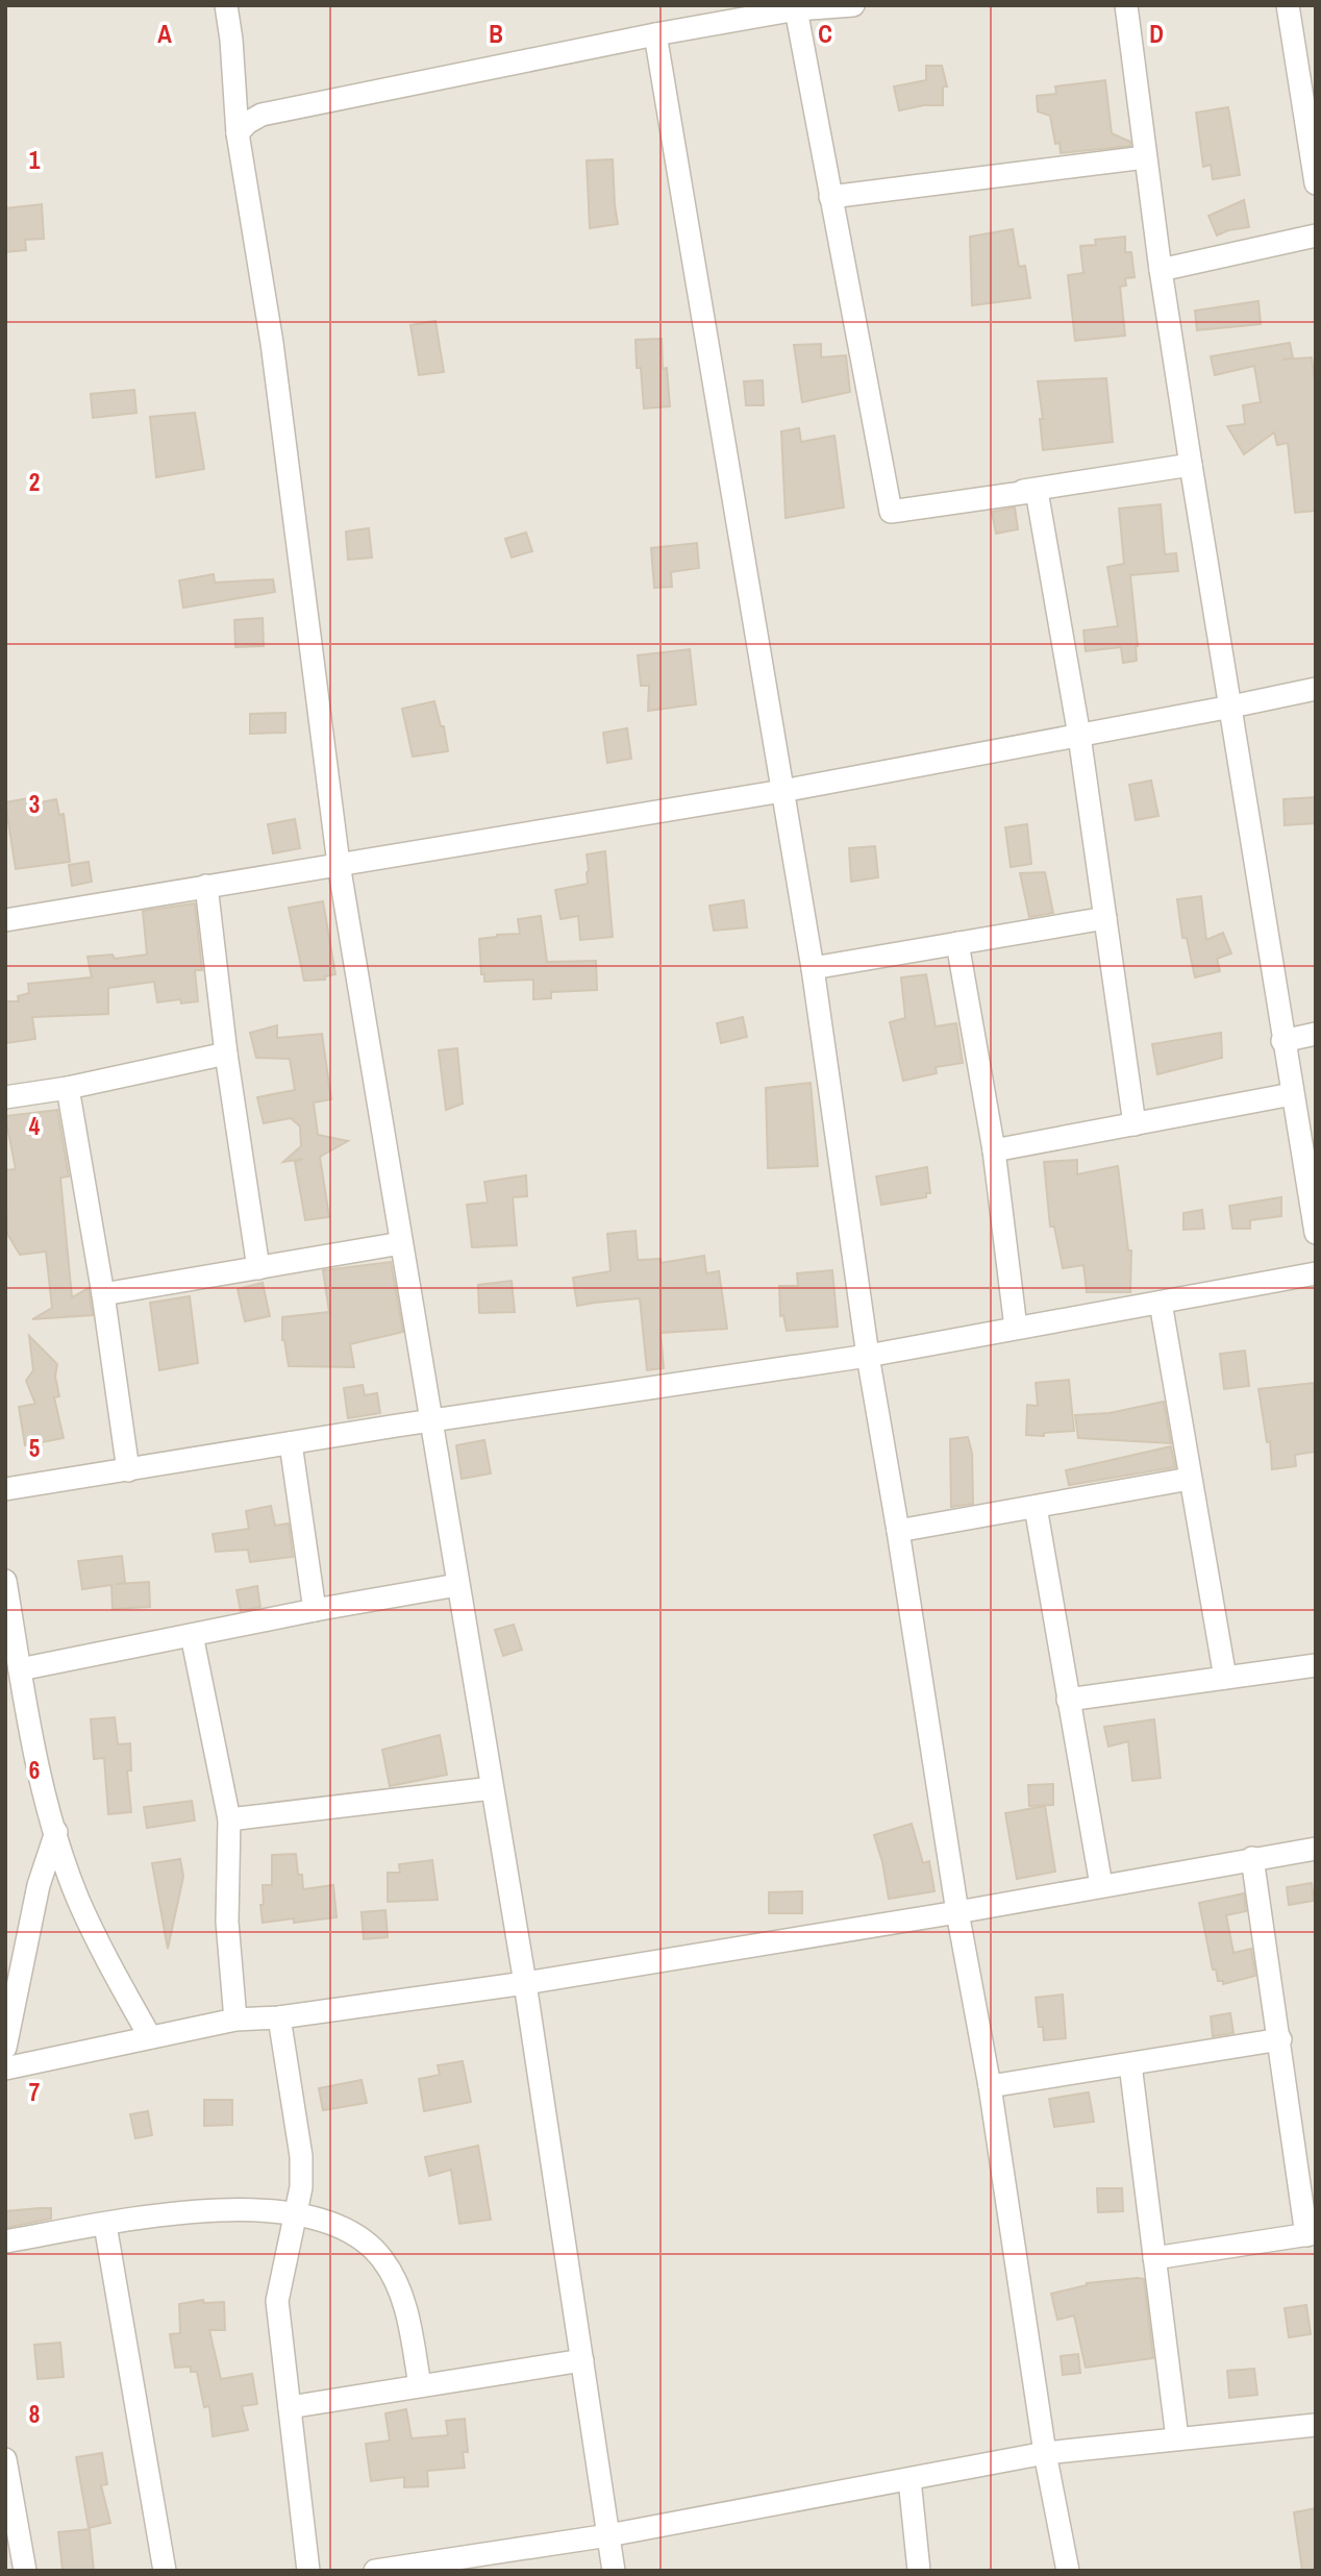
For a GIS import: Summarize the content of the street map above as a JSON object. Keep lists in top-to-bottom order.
{
  "grid": {
    "columns": [
      "A",
      "B",
      "C",
      "D"
    ],
    "rows": [
      "1",
      "2",
      "3",
      "4",
      "5",
      "6",
      "7",
      "8"
    ]
  }
}
